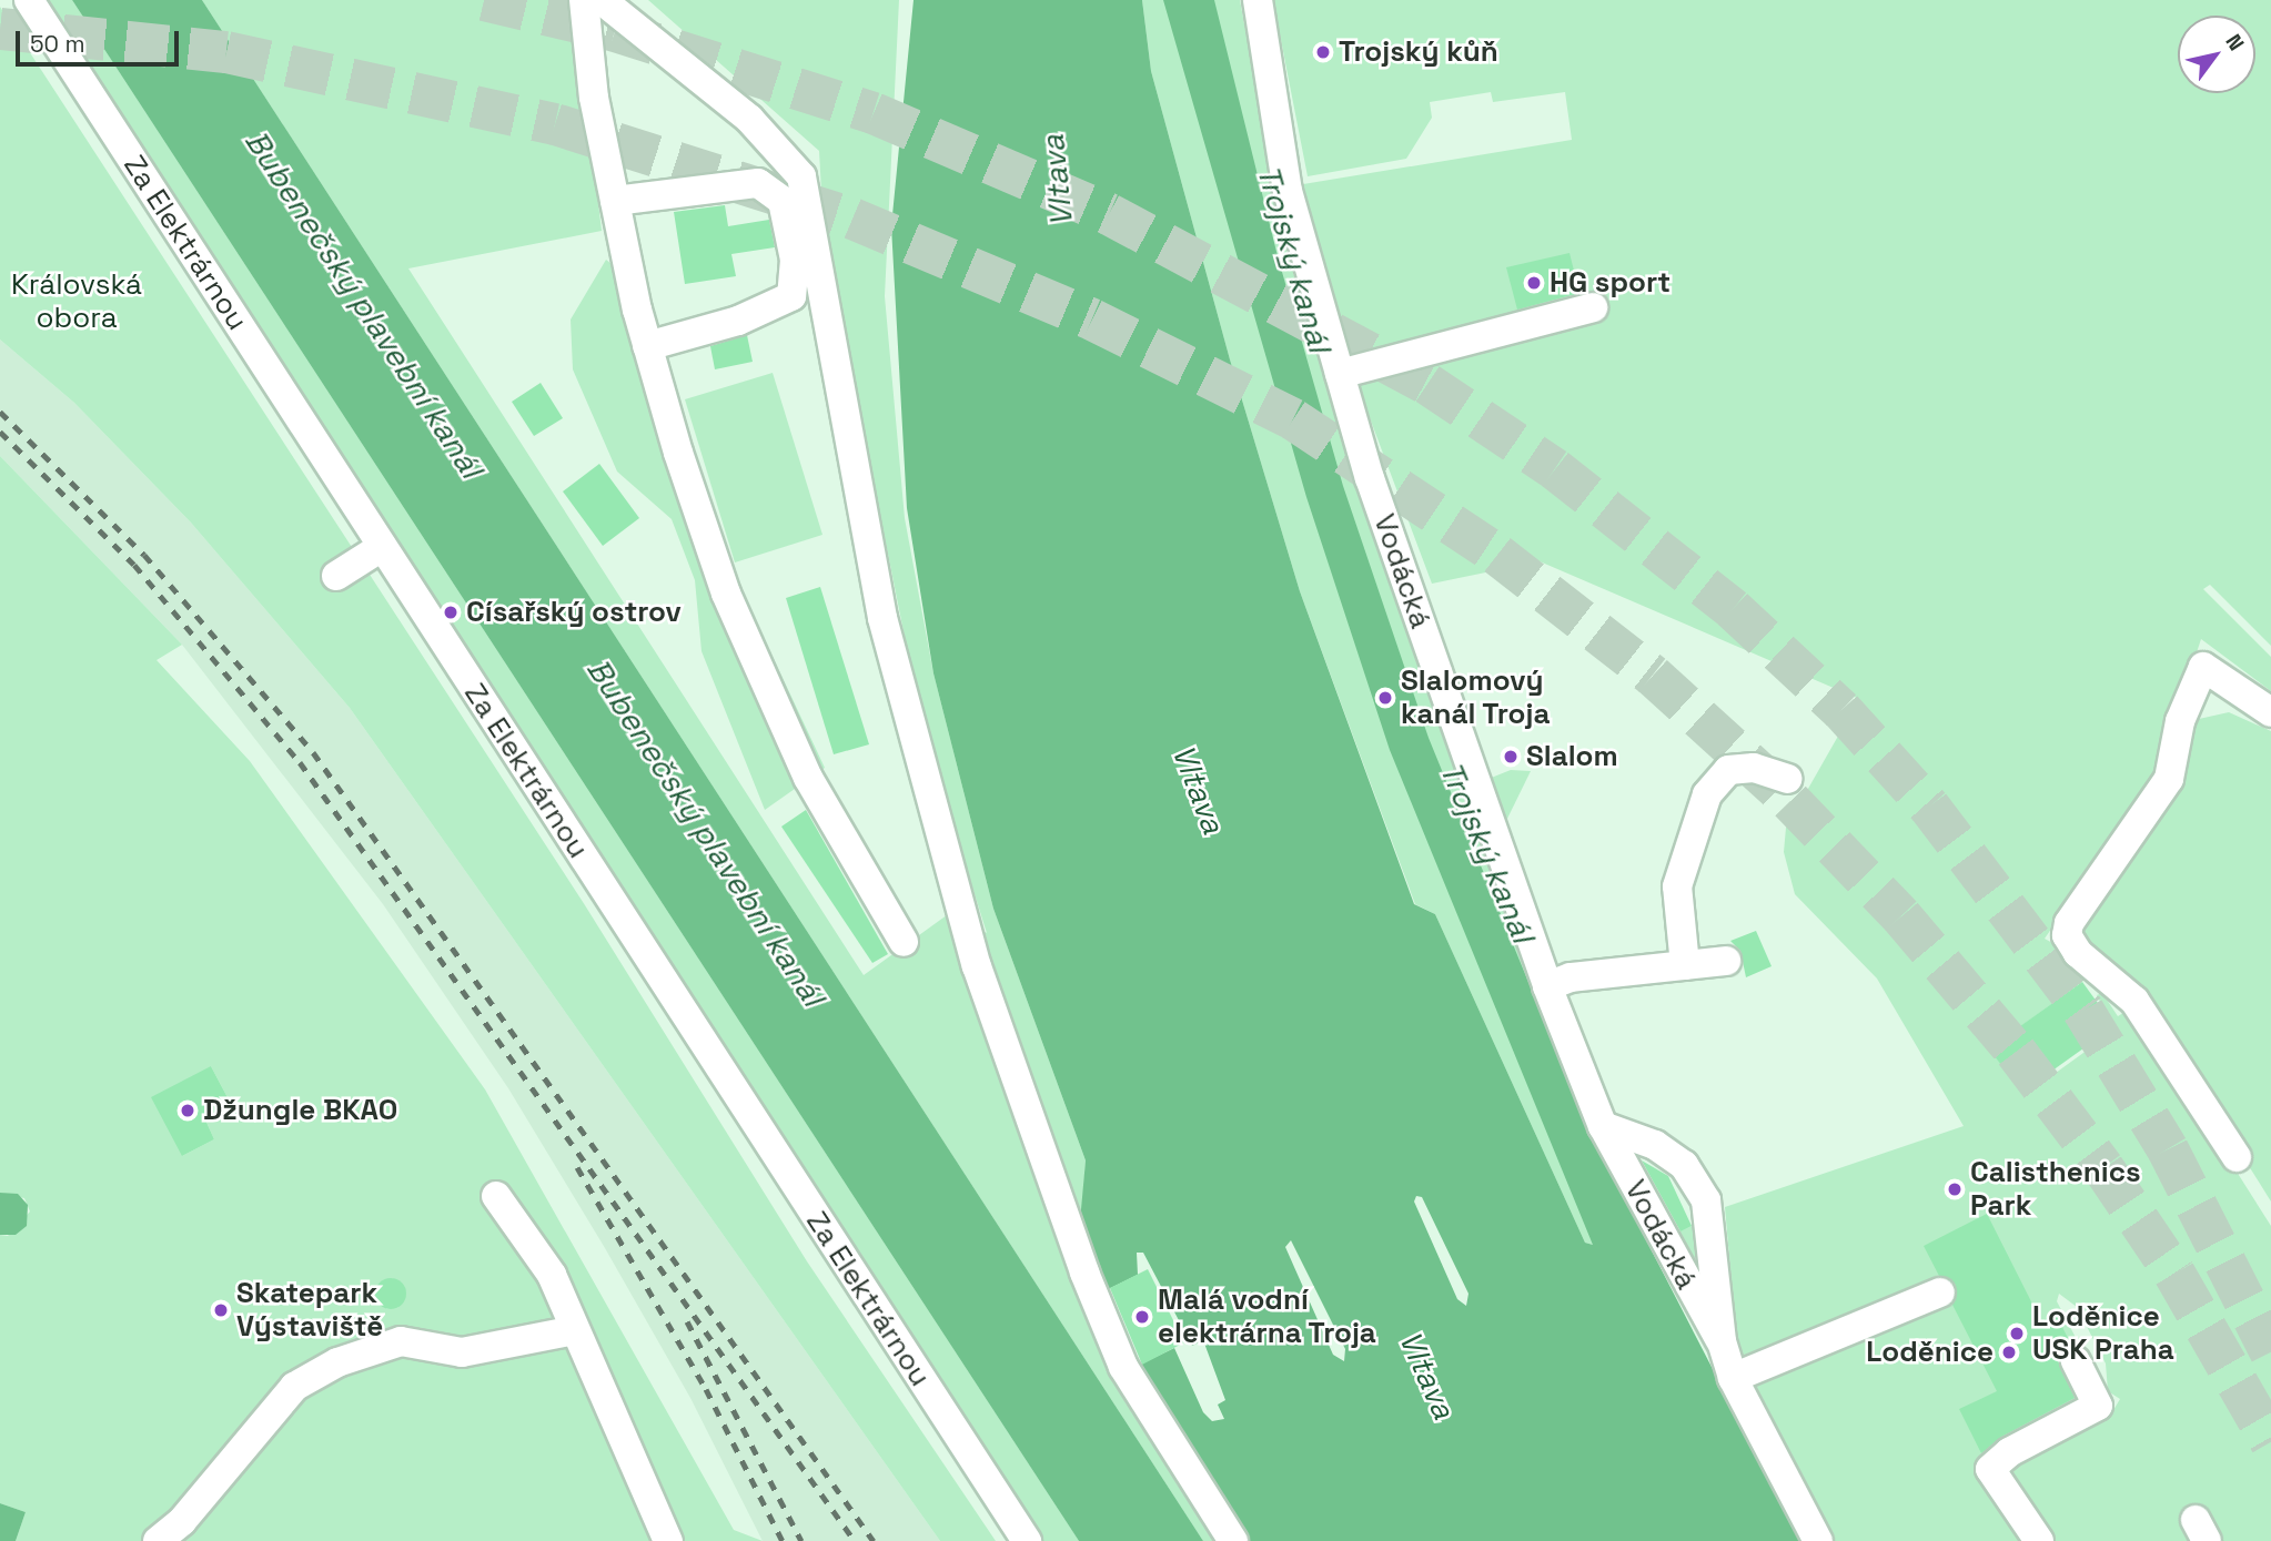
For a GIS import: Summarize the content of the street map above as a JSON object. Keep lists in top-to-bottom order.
{
  "streets": {
    "street": ["Za Elektrárnou", "Vodácká"]
  },
  "water": ["Vltava", "Trojský kanál", "Bubenečský plavební kanál"],
  "parks": ["Královská obora"],
  "places": [
    "Trojský kůň",
    "HG sport",
    "Císařský ostrov",
    "Slalomový kanál Troja",
    "Slalom",
    "Džungle BKAO",
    "Calisthenics Park",
    "Skatepark Výstaviště",
    "Malá vodní elektrárna Troja",
    "Loděnice USK Praha",
    "Loděnice"
  ],
  "scale_bar": "50 m",
  "north": "top right"
}
